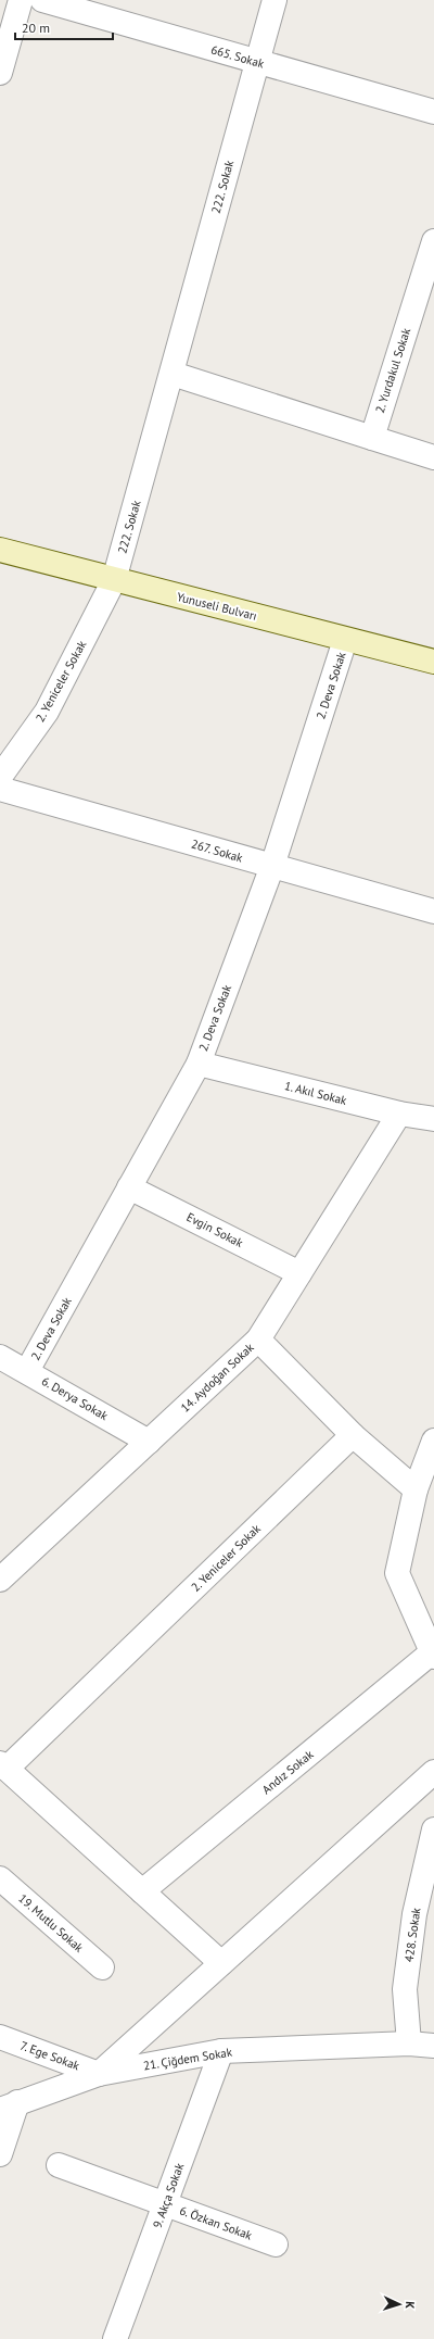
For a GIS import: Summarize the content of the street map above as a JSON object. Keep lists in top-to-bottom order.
{
  "streets": {
    "main road": ["Yunuseli Bulvarı"],
    "street": [
      "665. Sokak",
      "222. Sokak",
      "2. Yurdakul Sokak",
      "2. Yeniceler Sokak",
      "2. Deva Sokak",
      "267. Sokak",
      "1. Akıl Sokak",
      "Evgin Sokak",
      "14. Aydoğan Sokak",
      "6. Derya Sokak",
      "Andız Sokak",
      "19. Mutlu Sokak",
      "428. Sokak",
      "7. Ege Sokak",
      "21. Çiğdem Sokak",
      "9. Akça Sokak",
      "6. Özkan Sokak"
    ]
  },
  "crossings": [
    ["665. Sokak", "222. Sokak"],
    ["222. Sokak", "Yunuseli Bulvarı"],
    ["222. Sokak", "2. Yeniceler Sokak"],
    ["Yunuseli Bulvarı", "2. Yeniceler Sokak"],
    ["Yunuseli Bulvarı", "2. Deva Sokak"],
    ["2. Deva Sokak", "267. Sokak"],
    ["2. Deva Sokak", "1. Akıl Sokak"],
    ["2. Deva Sokak", "Evgin Sokak"],
    ["2. Deva Sokak", "6. Derya Sokak"],
    ["1. Akıl Sokak", "14. Aydoğan Sokak"],
    ["Evgin Sokak", "14. Aydoğan Sokak"],
    ["14. Aydoğan Sokak", "6. Derya Sokak"],
    ["428. Sokak", "21. Çiğdem Sokak"],
    ["7. Ege Sokak", "21. Çiğdem Sokak"],
    ["21. Çiğdem Sokak", "9. Akça Sokak"],
    ["9. Akça Sokak", "6. Özkan Sokak"]
  ],
  "scale_bar": "20 m",
  "north": "right"
}
